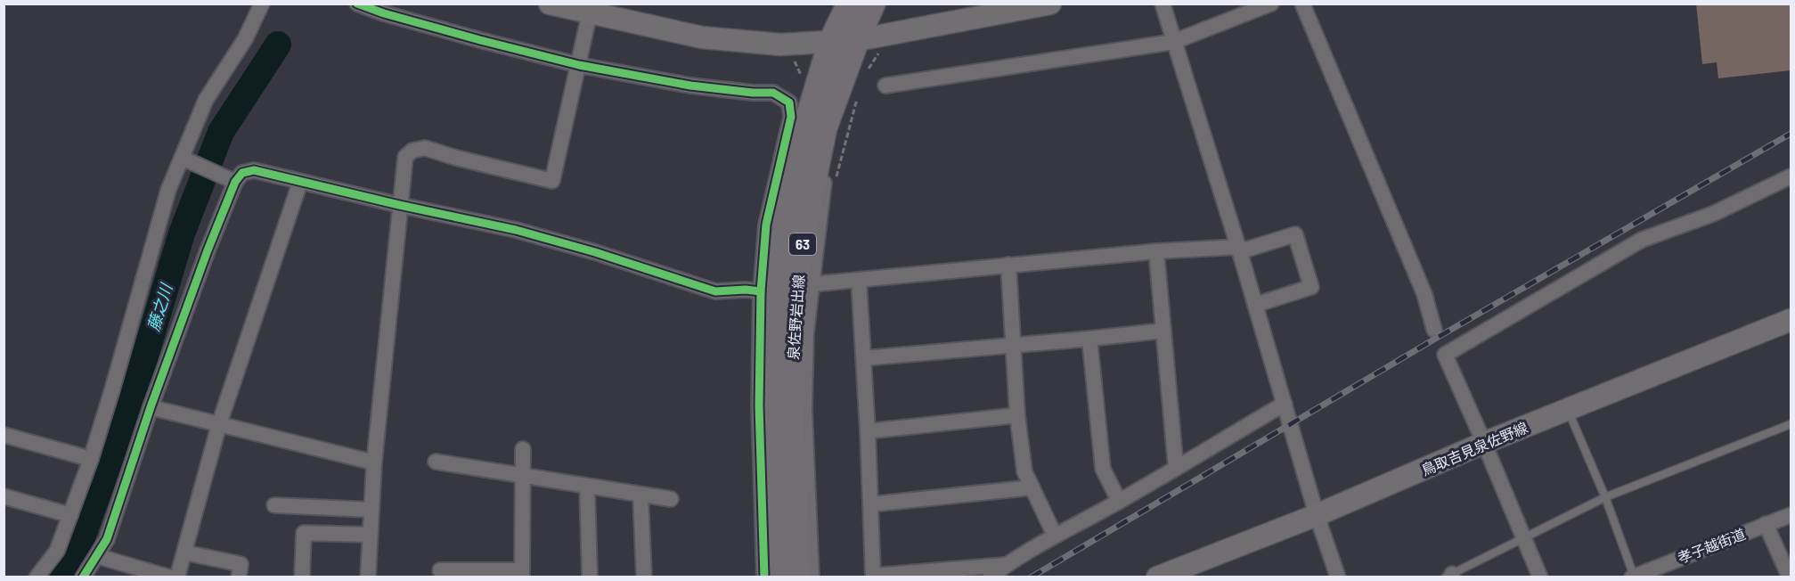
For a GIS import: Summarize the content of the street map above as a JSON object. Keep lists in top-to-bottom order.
{
  "streets": {
    "main road": ["63", "泉佐野岩出線", "鳥取吉見泉佐野線"],
    "street": ["孝子越街道"]
  },
  "water": ["藤之川"]
}
